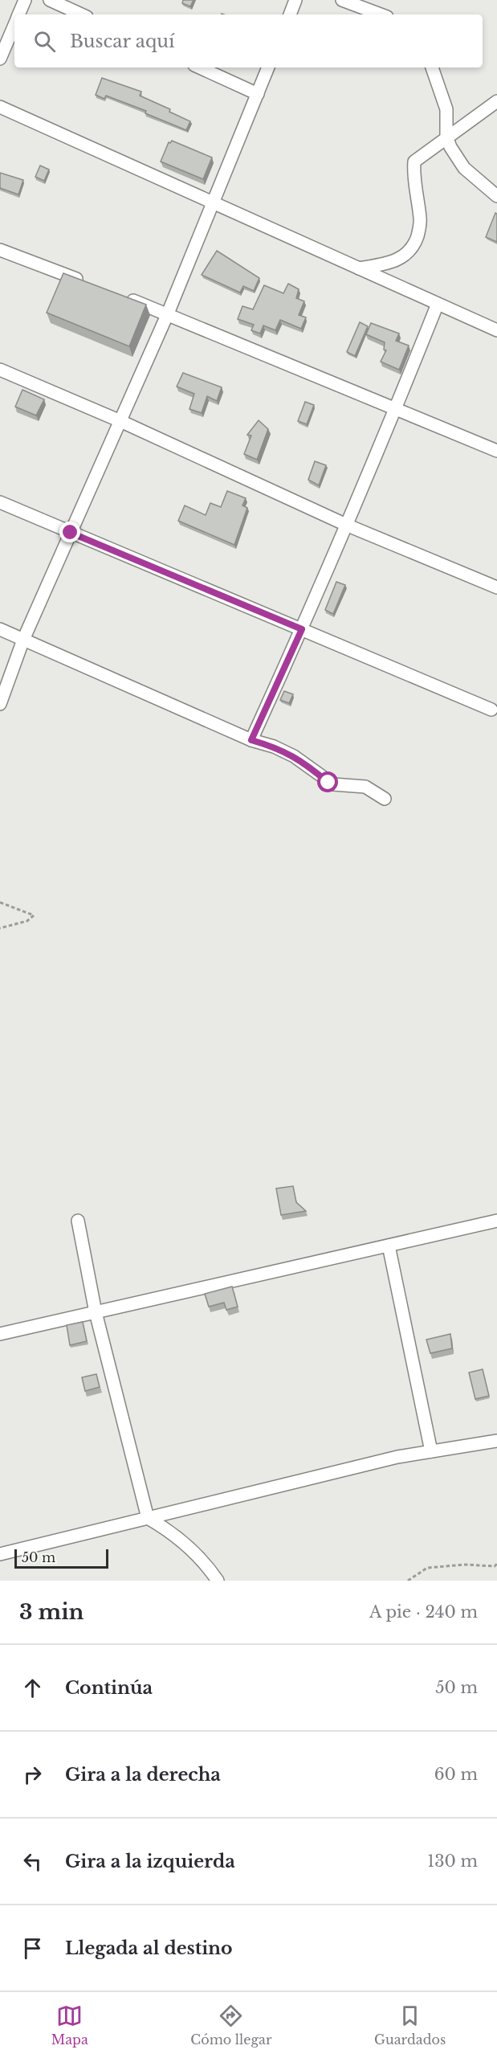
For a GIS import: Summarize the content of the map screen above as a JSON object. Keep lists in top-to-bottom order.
{
  "scale_bar": "50 m",
  "page": {
    "search": "Buscar aquí",
    "scale": "50 m",
    "heading": ["3 min", "A pie · 240 m"],
    "list": [
      ["Continúa", "50 m"],
      ["Gira a la derecha", "60 m"],
      ["Gira a la izquierda", "130 m"],
      "Llegada al destino"
    ],
    "nav": ["Mapa", "Cómo llegar", "Guardados"]
  }
}
